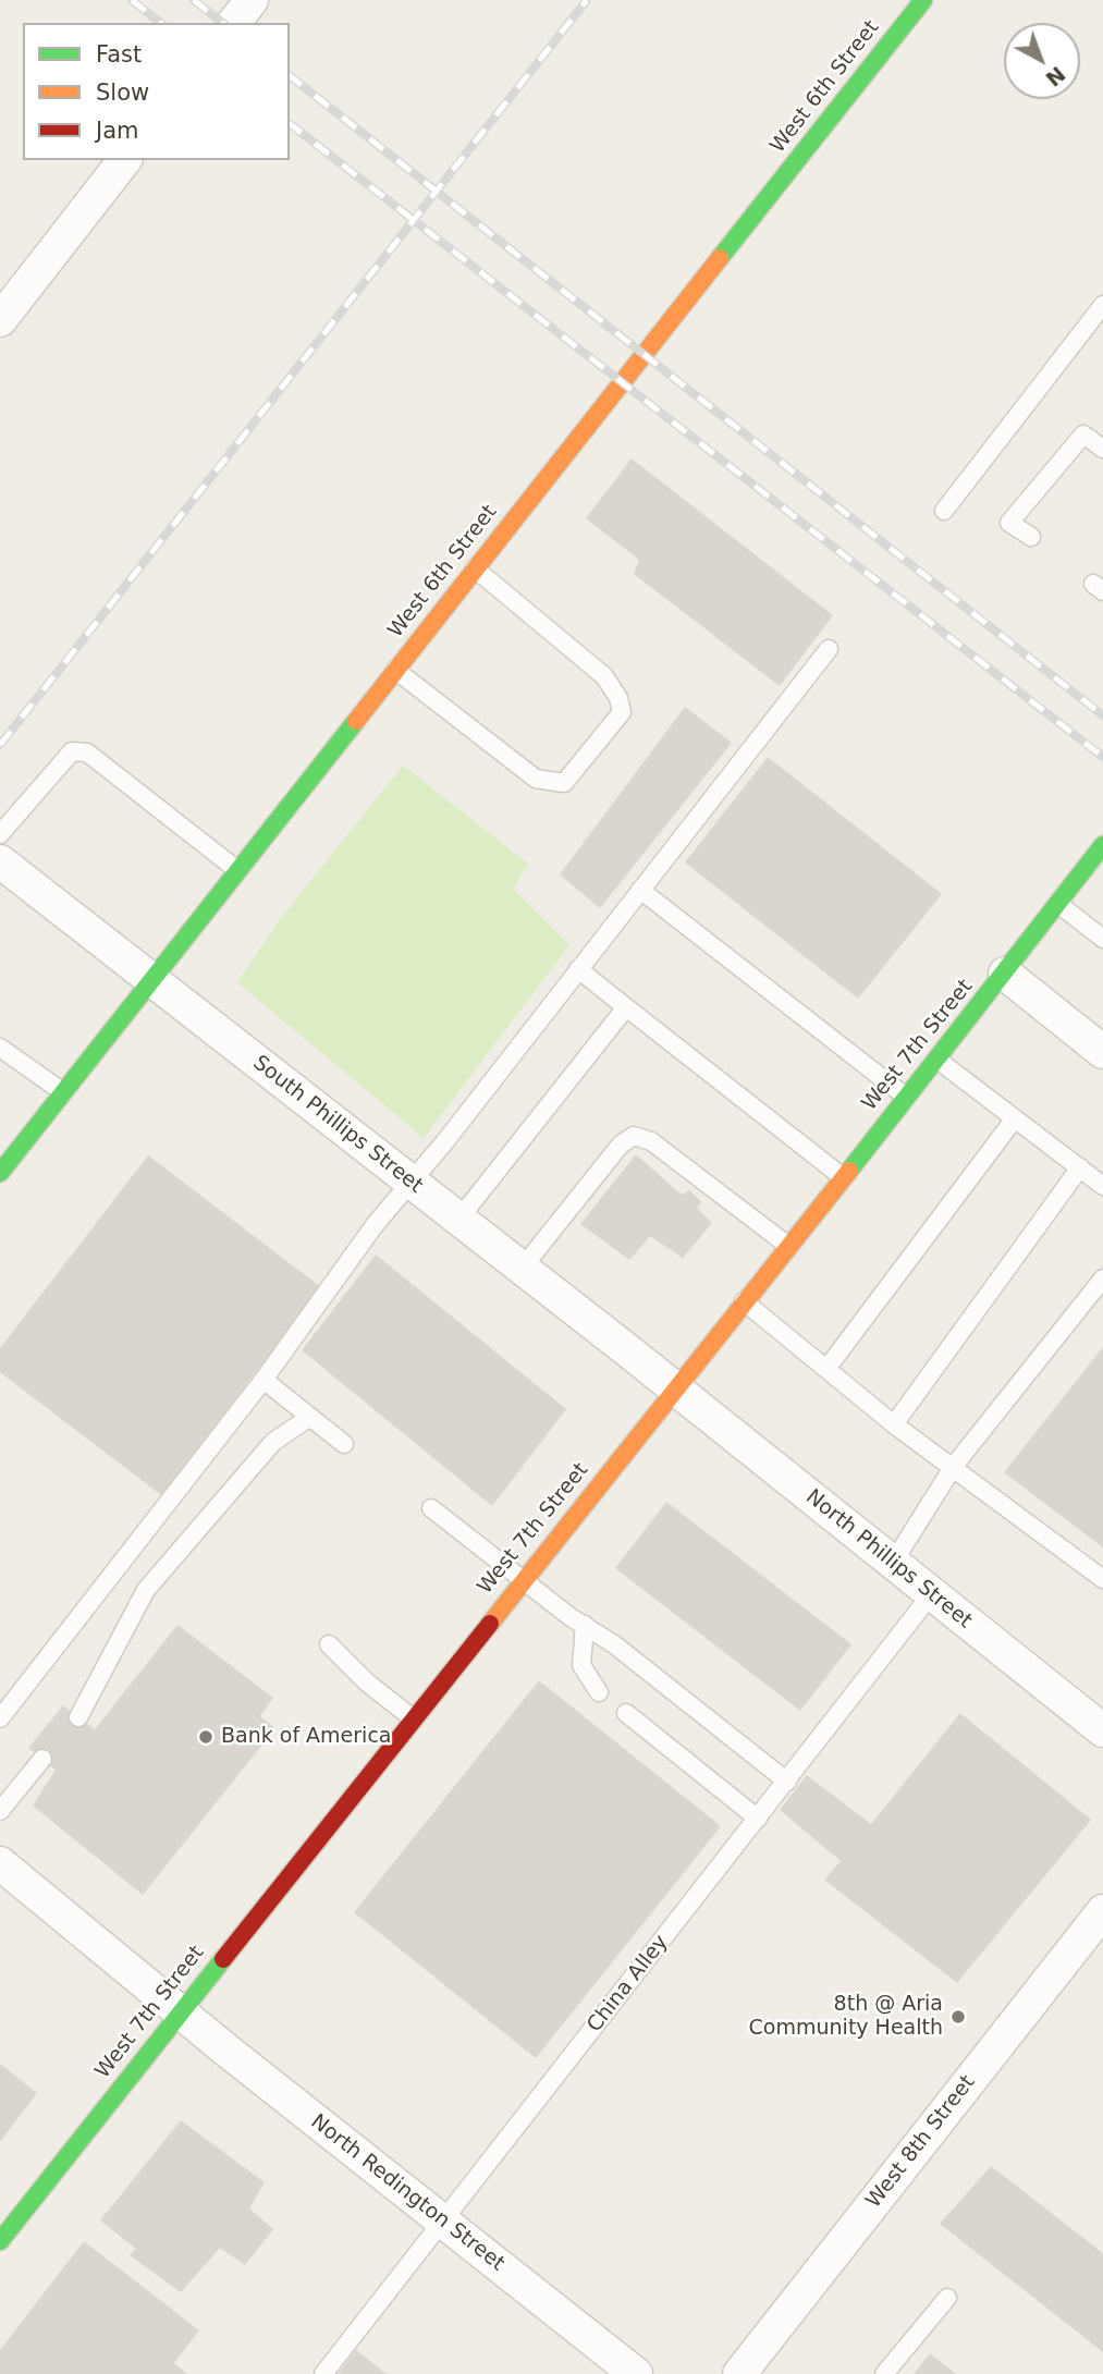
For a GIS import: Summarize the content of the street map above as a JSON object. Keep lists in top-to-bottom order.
{
  "streets": {
    "street": [
      "West 6th Street",
      "West 7th Street",
      "South Phillips Street",
      "North Phillips Street",
      "West 8th Street",
      "North Redington Street"
    ],
    "lane": ["China Alley"]
  },
  "crossings": [
    ["West 6th Street", "South Phillips Street"],
    ["West 7th Street", "South Phillips Street"],
    ["West 7th Street", "North Phillips Street"],
    ["West 7th Street", "North Redington Street"],
    ["South Phillips Street", "North Phillips Street"],
    ["North Phillips Street", "China Alley"],
    ["China Alley", "North Redington Street"]
  ],
  "places": ["Bank of America", "8th @ Aria Community Health"],
  "legend": ["Fast", "Slow", "Jam"],
  "north": "bottom right"
}
